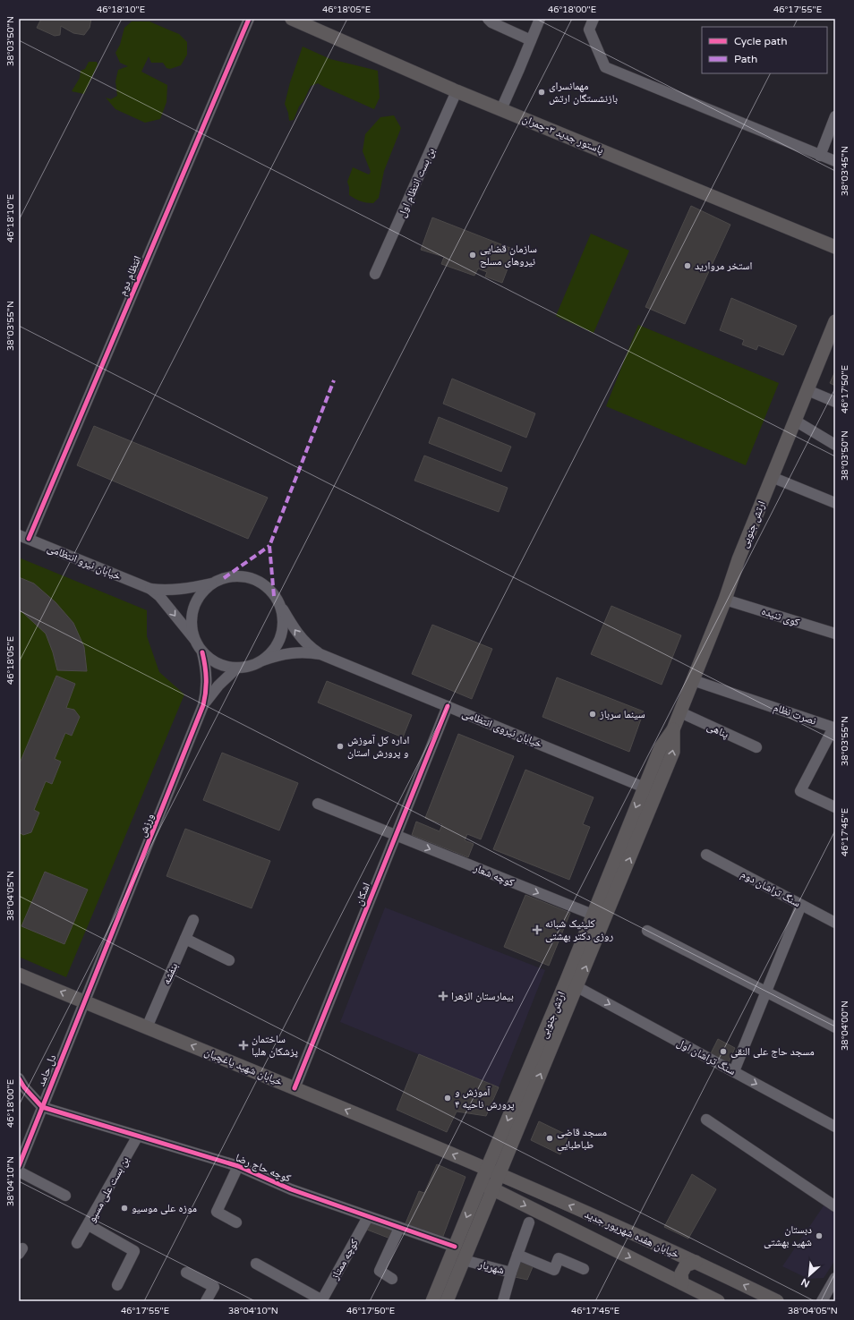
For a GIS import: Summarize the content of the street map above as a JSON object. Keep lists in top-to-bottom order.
{
  "streets": {
    "main road": [
      "پاستور جدید ۳-چمران",
      "ارتش جنوبی",
      "خیابان شهید یاغچیان",
      "خیابان هفده شهریور جدید"
    ],
    "street": [
      "بن بست انتظام اول",
      "انتظام دوم",
      "خیابان نیرو انتظامی",
      "کوی تنیده",
      "نصرت نظام",
      "خیابان نیروی انتظامی",
      "پناهی",
      "ورزش",
      "کوچه شعار",
      "سنگ تراشان دوم",
      "اشکان",
      "بنفشه",
      "سنگ تراشان اول",
      "دل حامد",
      "کوچه حاج رضا",
      "بن بست علی مسیو",
      "کوچه ممتاز",
      "شهریار"
    ]
  },
  "crossings": [
    ["پاستور جدید ۳-چمران", "بن بست انتظام اول"],
    ["انتظام دوم", "خیابان نیرو انتظامی"],
    ["ارتش جنوبی", "کوی تنیده"],
    ["ارتش جنوبی", "نصرت نظام"],
    ["ارتش جنوبی", "خیابان نیروی انتظامی"],
    ["ارتش جنوبی", "پناهی"],
    ["ارتش جنوبی", "کوچه شعار"],
    ["ارتش جنوبی", "سنگ تراشان اول"],
    ["ارتش جنوبی", "خیابان شهید یاغچیان"],
    ["ارتش جنوبی", "کوچه حاج رضا"],
    ["ارتش جنوبی", "خیابان هفده شهریور جدید"],
    ["ارتش جنوبی", "شهریار"],
    ["خیابان نیرو انتظامی", "خیابان نیروی انتظامی"],
    ["خیابان نیرو انتظامی", "ورزش"],
    ["خیابان نیروی انتظامی", "ورزش"],
    ["خیابان نیروی انتظامی", "اشکان"],
    ["ورزش", "خیابان شهید یاغچیان"],
    ["ورزش", "دل حامد"],
    ["کوچه شعار", "اشکان"],
    ["اشکان", "خیابان شهید یاغچیان"],
    ["بنفشه", "خیابان شهید یاغچیان"],
    ["خیابان شهید یاغچیان", "دل حامد"],
    ["خیابان شهید یاغچیان", "خیابان هفده شهریور جدید"],
    ["دل حامد", "کوچه حاج رضا"],
    ["کوچه حاج رضا", "بن بست علی مسیو"],
    ["کوچه حاج رضا", "کوچه ممتاز"]
  ],
  "one_way": ["کوچه شعار", "خیابان شهید یاغچیان"],
  "places": {
    "other": [
      "مهمانسرای بازنشستگان ارتش",
      "سازمان قضایی نیروهای مسلح",
      "استخر مروارید",
      "سینما سرباز",
      "اداره کل آموزش و پرورش استان",
      "مسجد حاج علی النقی",
      "آموزش و پرورش ناحیه ۴",
      "مسجد قاضی طباطبایی",
      "موزه علی موسیو",
      "دبستان شهید بهشتی"
    ],
    "health": ["کلینیک شبانه روزی دکتر بهشتی", "بیمارستان الزهرا", "ساختمان پزشکان هلیا"]
  },
  "legend": ["Cycle path", "Path"],
  "north": "bottom left",
  "coordinates": [
    "46°18'10\"E",
    "46°18'05\"E",
    "46°18'00\"E",
    "46°17'55\"E",
    "38°03'50\"N",
    "38°03'45\"N",
    "38°03'55\"N",
    "46°17'50\"E",
    "46°17'45\"E",
    "38°04'05\"N",
    "38°04'00\"N",
    "38°04'10\"N"
  ]
}
